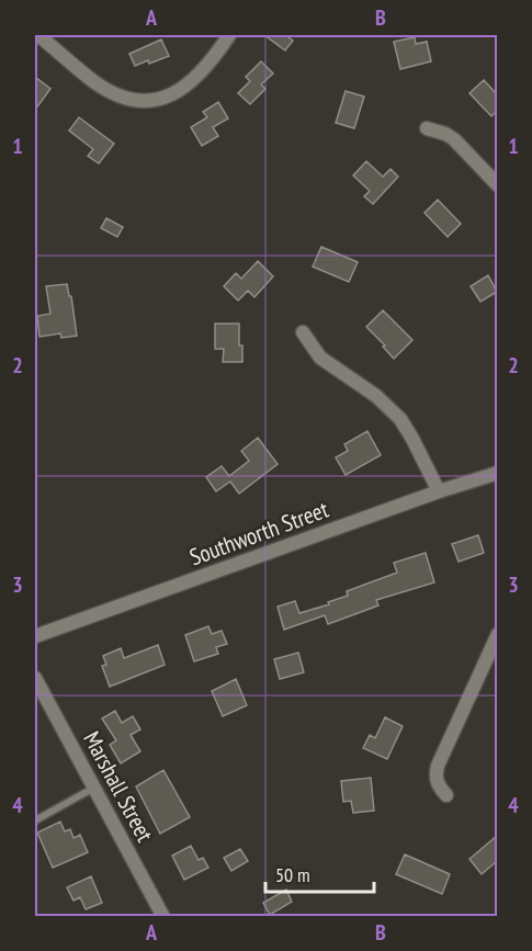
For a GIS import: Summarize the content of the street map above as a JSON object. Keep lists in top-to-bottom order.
{
  "streets": {
    "street": ["Southworth Street", "Marshall Street"]
  },
  "scale_bar": "50 m",
  "grid": {
    "columns": ["A", "B"],
    "rows": [
      "1",
      "2",
      "3",
      "4"
    ]
  }
}
